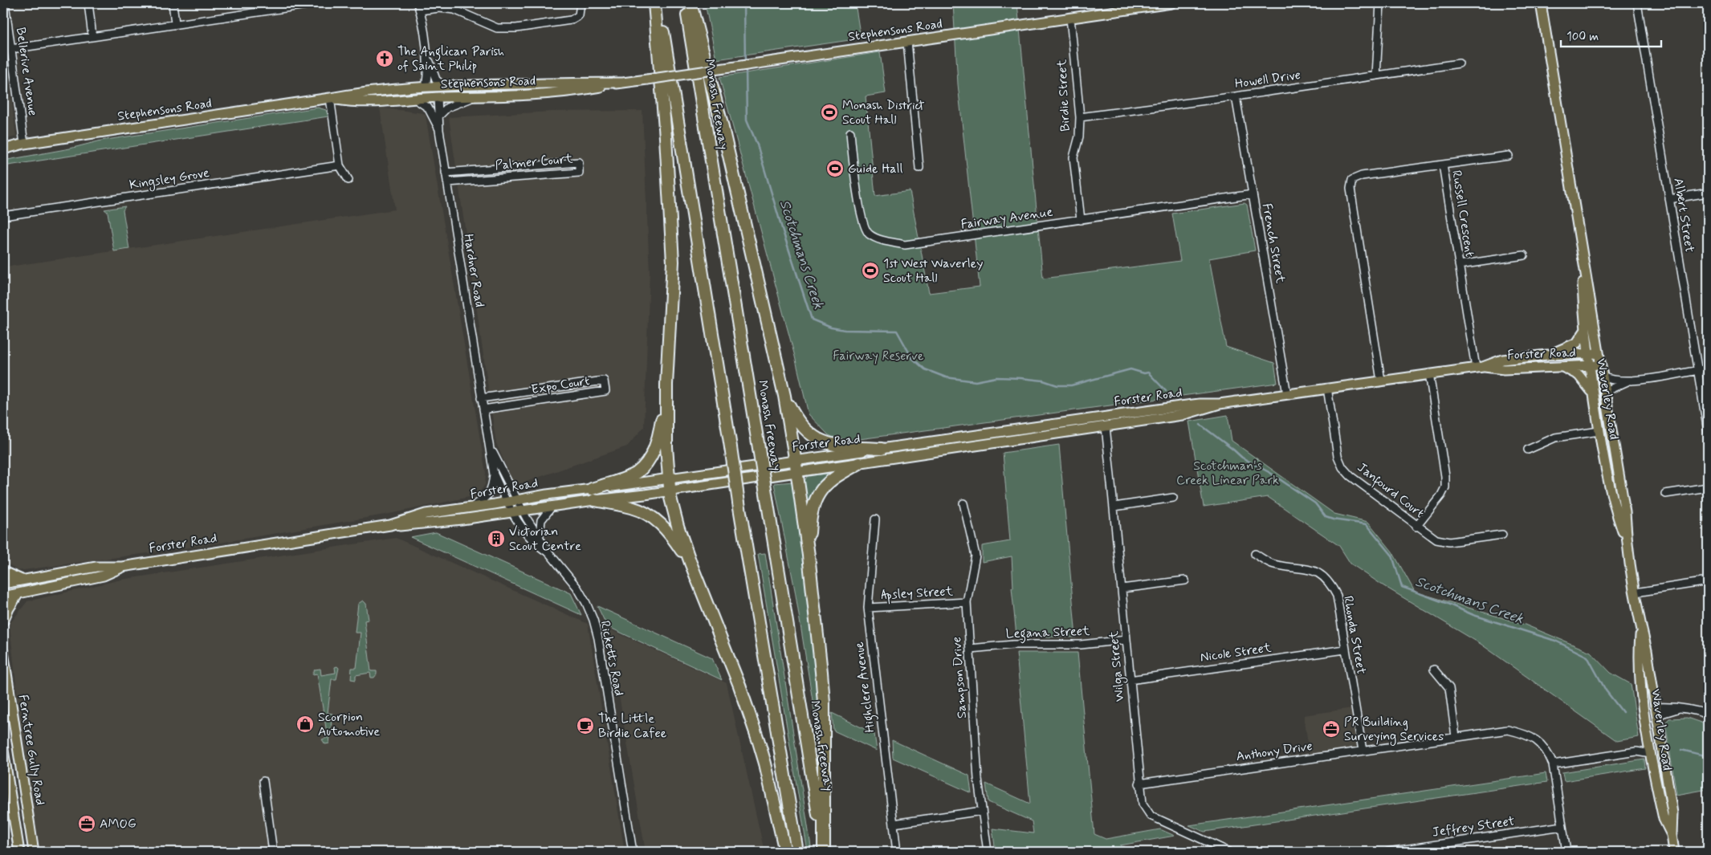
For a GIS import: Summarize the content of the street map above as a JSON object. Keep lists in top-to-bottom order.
{
  "streets": {
    "highway": ["Monash Freeway"],
    "main road": [
      "Stephensons Road",
      "Forster Road",
      "Waverley Road",
      "Ferntree Gully Road"
    ],
    "street": [
      "Bellerive Avenue",
      "Howell Drive",
      "Birdie Street",
      "Palmer Court",
      "Kingsley Grove",
      "Russell Crescent",
      "Albert Street",
      "Fairway Avenue",
      "French Street",
      "Hardner Road",
      "Expo Court",
      "Janfourd Court",
      "Apsley Street",
      "Legana Street",
      "Rhonda Street",
      "Nicole Street",
      "Ricketts Road",
      "Wilga Street",
      "Sampson Drive",
      "Highclere Avenue",
      "Anthony Drive",
      "Jeffrey Street"
    ]
  },
  "crossings": [
    ["Stephensons Road", "Bellerive Avenue"],
    ["Stephensons Road", "Birdie Street"],
    ["Stephensons Road", "Hardner Road"],
    ["Howell Drive", "Birdie Street"],
    ["Howell Drive", "French Street"],
    ["Birdie Street", "Fairway Avenue"],
    ["Palmer Court", "Hardner Road"],
    ["Russell Crescent", "Forster Road"],
    ["Fairway Avenue", "French Street"],
    ["French Street", "Forster Road"],
    ["Hardner Road", "Forster Road"],
    ["Hardner Road", "Expo Court"],
    ["Hardner Road", "Ricketts Road"],
    ["Forster Road", "Waverley Road"],
    ["Forster Road", "Janfourd Court"],
    ["Forster Road", "Ricketts Road"],
    ["Forster Road", "Wilga Street"],
    ["Apsley Street", "Sampson Drive"],
    ["Apsley Street", "Highclere Avenue"],
    ["Legana Street", "Wilga Street"],
    ["Legana Street", "Sampson Drive"],
    ["Rhonda Street", "Nicole Street"],
    ["Rhonda Street", "Anthony Drive"],
    ["Nicole Street", "Wilga Street"],
    ["Wilga Street", "Anthony Drive"],
    ["Anthony Drive", "Jeffrey Street"]
  ],
  "water": ["Scotchmans Creek"],
  "parks": ["Fairway Reserve", "Scotchman's Creek Linear Park"],
  "places": {
    "church": ["The Anglican Parish of Saint Philip"],
    "sports": ["Monash District Scout Hall", "Guide Hall", "1st West Waverley Scout Hall"],
    "building": ["Victorian Scout Centre"],
    "shop": ["Scorpion Automotive"],
    "cafe": ["The Little Birdie Cafee"],
    "office": ["PR Building Surveying Services", "AMOG"]
  },
  "scale_bar": "100 m"
}
